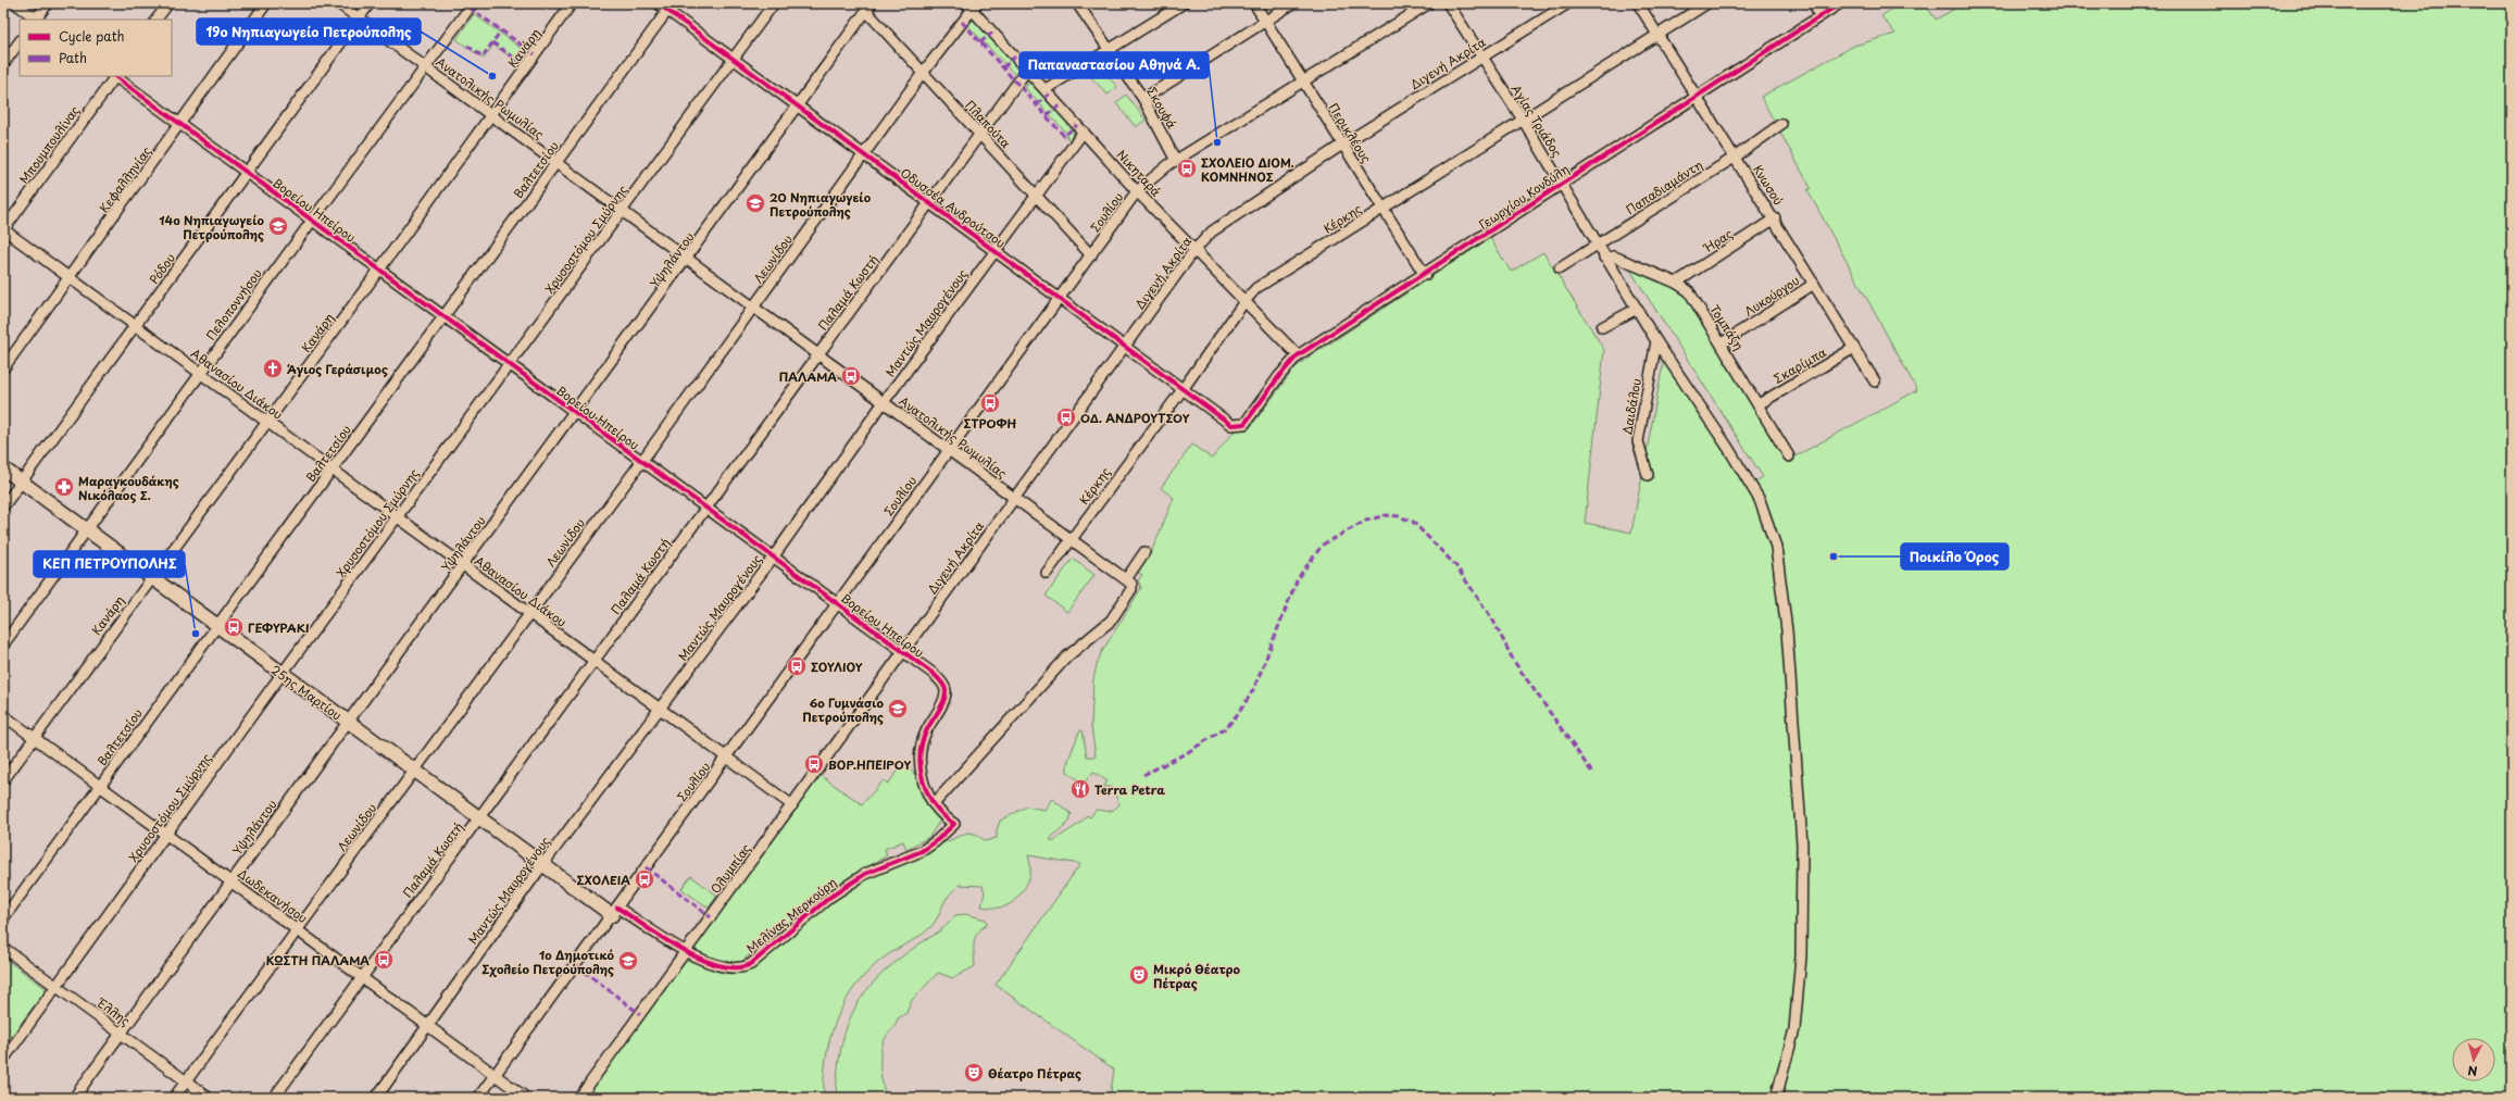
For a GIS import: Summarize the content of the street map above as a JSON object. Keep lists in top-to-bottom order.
{
  "streets": {
    "main road": ["25ης Μαρτίου"],
    "street": [
      "Κανάρη",
      "Διγενή Ακρίτα",
      "Ανατολικής Ρωμυλίας",
      "Σκουφά",
      "Αγίας Τριάδος",
      "Πλαπούτα",
      "Περικλέους",
      "Μπουμπουλίνας",
      "Βαλτετσίου",
      "Νικηταρά",
      "Κεφαλληνίας",
      "Κνωσού",
      "Παπαδιαμάντη",
      "Γεωργίου Κονδύλη",
      "Οδυσσέα Ανδρούτσου",
      "Βορείου Ηπείρου",
      "Σουλίου",
      "Κέρκης",
      "Χρυσοστόμου Σμύρνης",
      "Ήρας",
      "Λεωνίδου",
      "Υψηλάντου",
      "Ρόδου",
      "Παλαμά Κωστή",
      "Λυκούργου",
      "Πελοποννήσου",
      "Μαντώς Μαυρογένους",
      "Τομπάζη",
      "Σκαρίμπα",
      "Αθανασίου Διάκου",
      "Δαιδάλου",
      "Ολυμπίας",
      "Δωδεκανήσου",
      "Μελίνας Μερκούρη",
      "Έλλης"
    ]
  },
  "crossings": [
    ["Κανάρη", "Ανατολικής Ρωμυλίας"],
    ["Κανάρη", "Βορείου Ηπείρου"],
    ["Κανάρη", "Αθανασίου Διάκου"],
    ["Κανάρη", "25ης Μαρτίου"],
    ["Κανάρη", "Δωδεκανήσου"],
    ["Διγενή Ακρίτα", "Ανατολικής Ρωμυλίας"],
    ["Διγενή Ακρίτα", "Αγίας Τριάδος"],
    ["Διγενή Ακρίτα", "Περικλέους"],
    ["Διγενή Ακρίτα", "Νικηταρά"],
    ["Διγενή Ακρίτα", "Οδυσσέα Ανδρούτσου"],
    ["Διγενή Ακρίτα", "Βορείου Ηπείρου"],
    ["Διγενή Ακρίτα", "Ολυμπίας"],
    ["Ανατολικής Ρωμυλίας", "Βαλτετσίου"],
    ["Ανατολικής Ρωμυλίας", "Σουλίου"],
    ["Ανατολικής Ρωμυλίας", "Κέρκης"],
    ["Ανατολικής Ρωμυλίας", "Χρυσοστόμου Σμύρνης"],
    ["Ανατολικής Ρωμυλίας", "Λεωνίδου"],
    ["Ανατολικής Ρωμυλίας", "Υψηλάντου"],
    ["Ανατολικής Ρωμυλίας", "Ρόδου"],
    ["Ανατολικής Ρωμυλίας", "Παλαμά Κωστή"],
    ["Ανατολικής Ρωμυλίας", "Πελοποννήσου"],
    ["Ανατολικής Ρωμυλίας", "Μαντώς Μαυρογένους"],
    ["Σκουφά", "Σουλίου"],
    ["Αγίας Τριάδος", "Παπαδιαμάντη"],
    ["Αγίας Τριάδος", "Γεωργίου Κονδύλη"],
    ["Αγίας Τριάδος", "Κέρκης"],
    ["Αγίας Τριάδος", "Τομπάζη"],
    ["Αγίας Τριάδος", "Δαιδάλου"],
    ["Πλαπούτα", "Σουλίου"],
    ["Πλαπούτα", "Λεωνίδου"],
    ["Πλαπούτα", "Υψηλάντου"],
    ["Πλαπούτα", "Παλαμά Κωστή"],
    ["Πλαπούτα", "Μαντώς Μαυρογένους"],
    ["Περικλέους", "Γεωργίου Κονδύλη"],
    ["Περικλέους", "Σουλίου"],
    ["Περικλέους", "Κέρκης"],
    ["Μπουμπουλίνας", "Αθανασίου Διάκου"],
    ["Βαλτετσίου", "Οδυσσέα Ανδρούτσου"],
    ["Βαλτετσίου", "Βορείου Ηπείρου"],
    ["Βαλτετσίου", "Αθανασίου Διάκου"],
    ["Βαλτετσίου", "25ης Μαρτίου"],
    ["Βαλτετσίου", "Δωδεκανήσου"],
    ["Νικηταρά", "Γεωργίου Κονδύλη"],
    ["Νικηταρά", "Σουλίου"],
    ["Νικηταρά", "Κέρκης"],
    ["Νικηταρά", "Λεωνίδου"],
    ["Νικηταρά", "Παλαμά Κωστή"],
    ["Νικηταρά", "Μαντώς Μαυρογένους"],
    ["Κεφαλληνίας", "Βορείου Ηπείρου"],
    ["Κεφαλληνίας", "Αθανασίου Διάκου"],
    ["Κνωσού", "Παπαδιαμάντη"],
    ["Κνωσού", "Γεωργίου Κονδύλη"],
    ["Κνωσού", "Κέρκης"],
    ["Κνωσού", "Ήρας"],
    ["Κνωσού", "Λυκούργου"],
    ["Κνωσού", "Σκαρίμπα"],
    ["Γεωργίου Κονδύλη", "Οδυσσέα Ανδρούτσου"],
    ["Οδυσσέα Ανδρούτσου", "Σουλίου"],
    ["Οδυσσέα Ανδρούτσου", "Κέρκης"],
    ["Οδυσσέα Ανδρούτσου", "Χρυσοστόμου Σμύρνης"],
    ["Οδυσσέα Ανδρούτσου", "Λεωνίδου"],
    ["Οδυσσέα Ανδρούτσου", "Υψηλάντου"],
    ["Οδυσσέα Ανδρούτσου", "Παλαμά Κωστή"],
    ["Οδυσσέα Ανδρούτσου", "Μαντώς Μαυρογένους"],
    ["Βορείου Ηπείρου", "Σουλίου"],
    ["Βορείου Ηπείρου", "Χρυσοστόμου Σμύρνης"],
    ["Βορείου Ηπείρου", "Λεωνίδου"],
    ["Βορείου Ηπείρου", "Υψηλάντου"],
    ["Βορείου Ηπείρου", "Ρόδου"],
    ["Βορείου Ηπείρου", "Παλαμά Κωστή"],
    ["Βορείου Ηπείρου", "Πελοποννήσου"],
    ["Βορείου Ηπείρου", "Μαντώς Μαυρογένους"],
    ["Βορείου Ηπείρου", "Ολυμπίας"],
    ["Βορείου Ηπείρου", "Μελίνας Μερκούρη"],
    ["Σουλίου", "Αθανασίου Διάκου"],
    ["Σουλίου", "25ης Μαρτίου"],
    ["Σουλίου", "Δωδεκανήσου"],
    ["Σουλίου", "Μελίνας Μερκούρη"],
    ["Χρυσοστόμου Σμύρνης", "Αθανασίου Διάκου"],
    ["Χρυσοστόμου Σμύρνης", "25ης Μαρτίου"],
    ["Χρυσοστόμου Σμύρνης", "Δωδεκανήσου"],
    ["Χρυσοστόμου Σμύρνης", "Έλλης"],
    ["Ήρας", "Τομπάζη"],
    ["Λεωνίδου", "Αθανασίου Διάκου"],
    ["Λεωνίδου", "25ης Μαρτίου"],
    ["Λεωνίδου", "Δωδεκανήσου"],
    ["Λεωνίδου", "Έλλης"],
    ["Υψηλάντου", "Αθανασίου Διάκου"],
    ["Υψηλάντου", "25ης Μαρτίου"],
    ["Υψηλάντου", "Δωδεκανήσου"],
    ["Υψηλάντου", "Έλλης"],
    ["Ρόδου", "Αθανασίου Διάκου"],
    ["Ρόδου", "25ης Μαρτίου"],
    ["Παλαμά Κωστή", "Αθανασίου Διάκου"],
    ["Παλαμά Κωστή", "25ης Μαρτίου"],
    ["Παλαμά Κωστή", "Δωδεκανήσου"],
    ["Λυκούργου", "Τομπάζη"],
    ["Πελοποννήσου", "Αθανασίου Διάκου"],
    ["Πελοποννήσου", "25ης Μαρτίου"],
    ["Μαντώς Μαυρογένους", "Αθανασίου Διάκου"],
    ["Μαντώς Μαυρογένους", "25ης Μαρτίου"],
    ["Μαντώς Μαυρογένους", "Δωδεκανήσου"],
    ["Τομπάζη", "Σκαρίμπα"],
    ["Αθανασίου Διάκου", "Ολυμπίας"],
    ["25ης Μαρτίου", "Μελίνας Μερκούρη"],
    ["Ολυμπίας", "Μελίνας Μερκούρη"]
  ],
  "places": {
    "other": [
      "19ο Νηπιαγωγείο Πετρούπολης",
      "Παπαναστασίου Αθηνά Α.",
      "Ποικίλο Όρος",
      "ΚΕΠ ΠΕΤΡΟΥΠΟΛΗΣ"
    ],
    "bus stop": [
      "ΣΧΟΛΕΙΟ ΔΙΟΜ. ΚΟΜΝΗΝΟΣ",
      "ΠΑΛΑΜΑ",
      "ΣΤΡΟΦΗ",
      "ΟΔ. ΑΝΔΡΟΥΤΣΟΥ",
      "ΓΕΦΥΡΑΚΙ",
      "ΣΟΥΛΙΟΥ",
      "ΒΟΡ.ΗΠΕΙΡΟΥ",
      "ΣΧΟΛΕΙΑ",
      "ΚΩΣΤΗ ΠΑΛΑΜΑ"
    ],
    "school or university": [
      "20 Νηπιαγωγείο Πετρούπολης",
      "14ο Νηπιαγωγείο Πετρούπολης",
      "6ο Γυμνάσιο Πετρούπολης",
      "1ο Δημοτικό Σχολείο Πετρούπολης"
    ],
    "church": ["Άγιος Γεράσιμος"],
    "pharmacy": ["Μαραγκουδάκης Νικόλαος Σ."],
    "restaurant": ["Terra Petra"],
    "theatre": ["Μικρό Θέατρο Πέτρας", "Θέατρο Πέτρας"]
  },
  "legend": ["Cycle path", "Path"],
  "north": "bottom"
}
